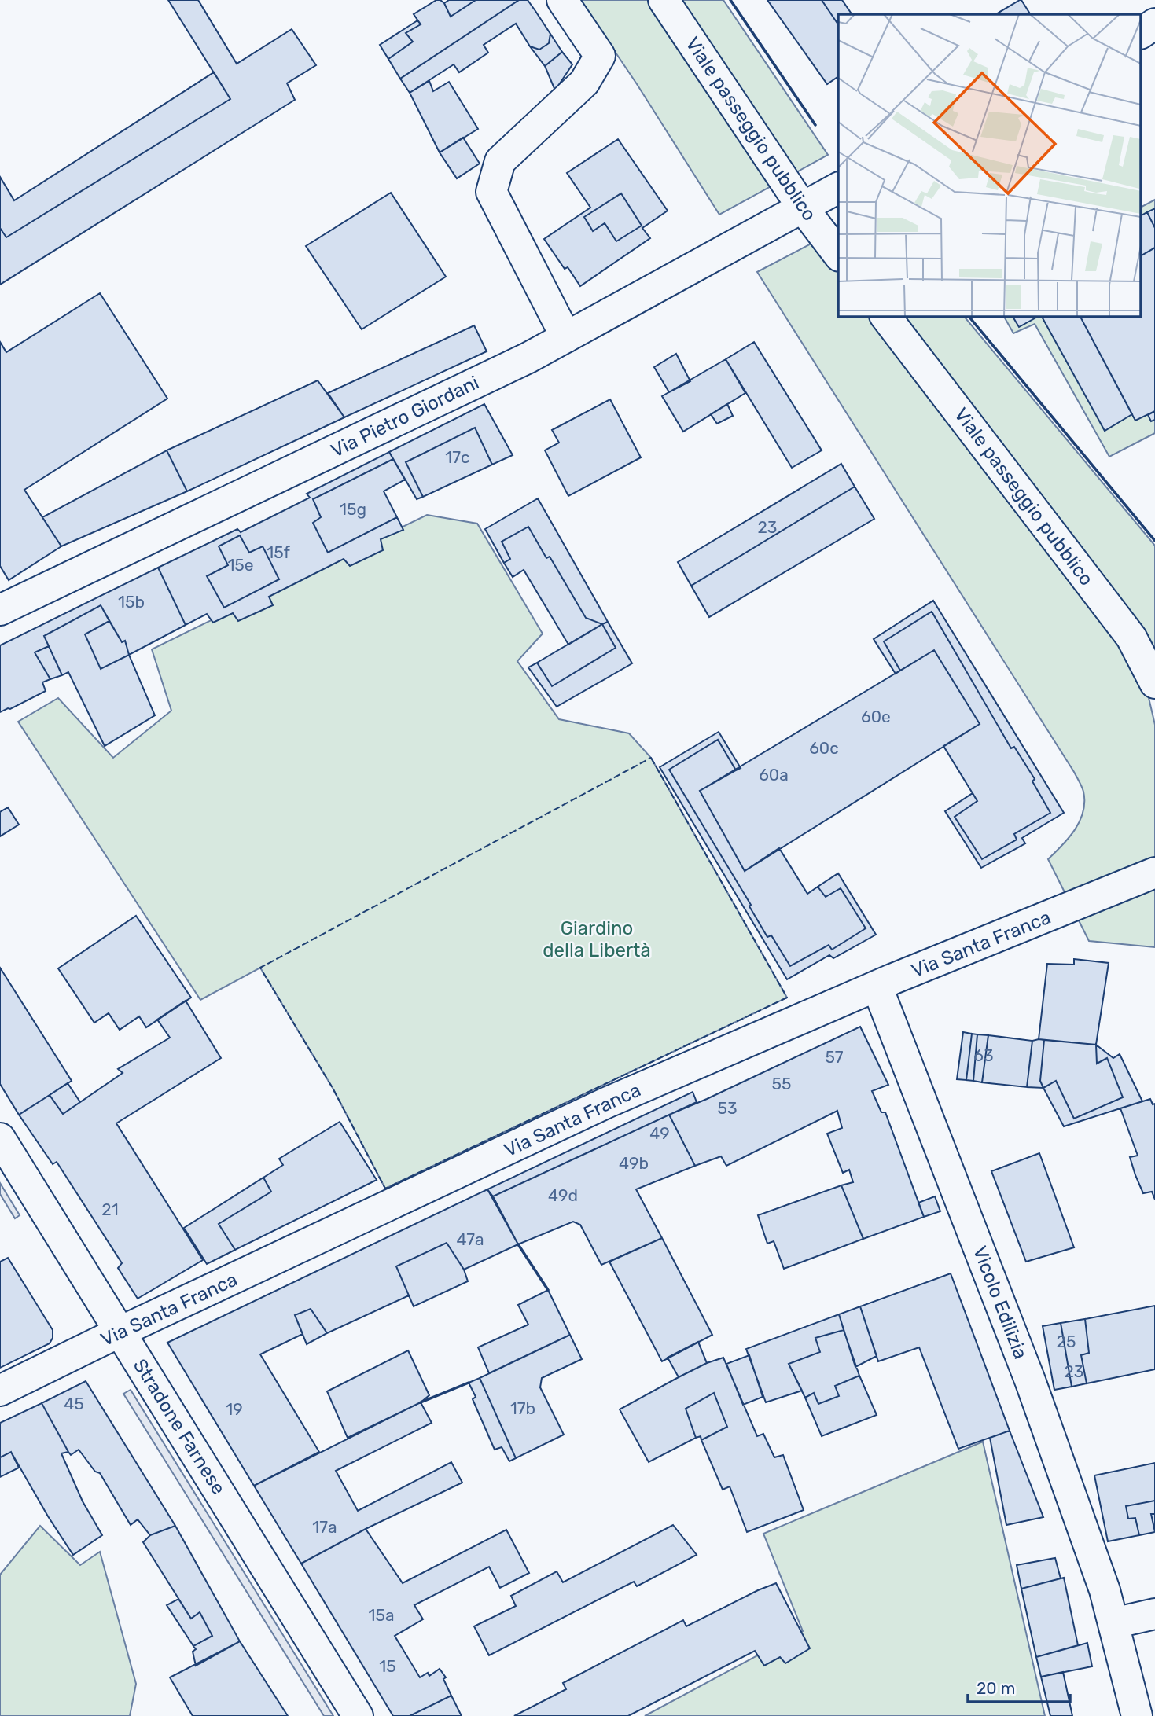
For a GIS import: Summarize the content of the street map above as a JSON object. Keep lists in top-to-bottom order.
{
  "streets": {
    "street": [
      "Viale passeggio pubblico",
      "Via Pietro Giordani",
      "Via Santa Franca",
      "Vicolo Edilizia",
      "Stradone Farnese"
    ]
  },
  "crossings": [
    ["Viale passeggio pubblico", "Via Pietro Giordani"],
    ["Via Santa Franca", "Vicolo Edilizia"],
    ["Via Santa Franca", "Stradone Farnese"]
  ],
  "parks": ["Giardino della Libertà"],
  "house_numbers": [
    "17c",
    "15g",
    "23",
    "15f",
    "15e",
    "15b",
    "60e",
    "60c",
    "60a",
    "63",
    "57",
    "55",
    "53",
    "49",
    "49b",
    "49d",
    "21",
    "47a",
    "25",
    "23",
    "45",
    "17b",
    "19",
    "17a",
    "15a",
    "15"
  ],
  "scale_bar": "20 m"
}
